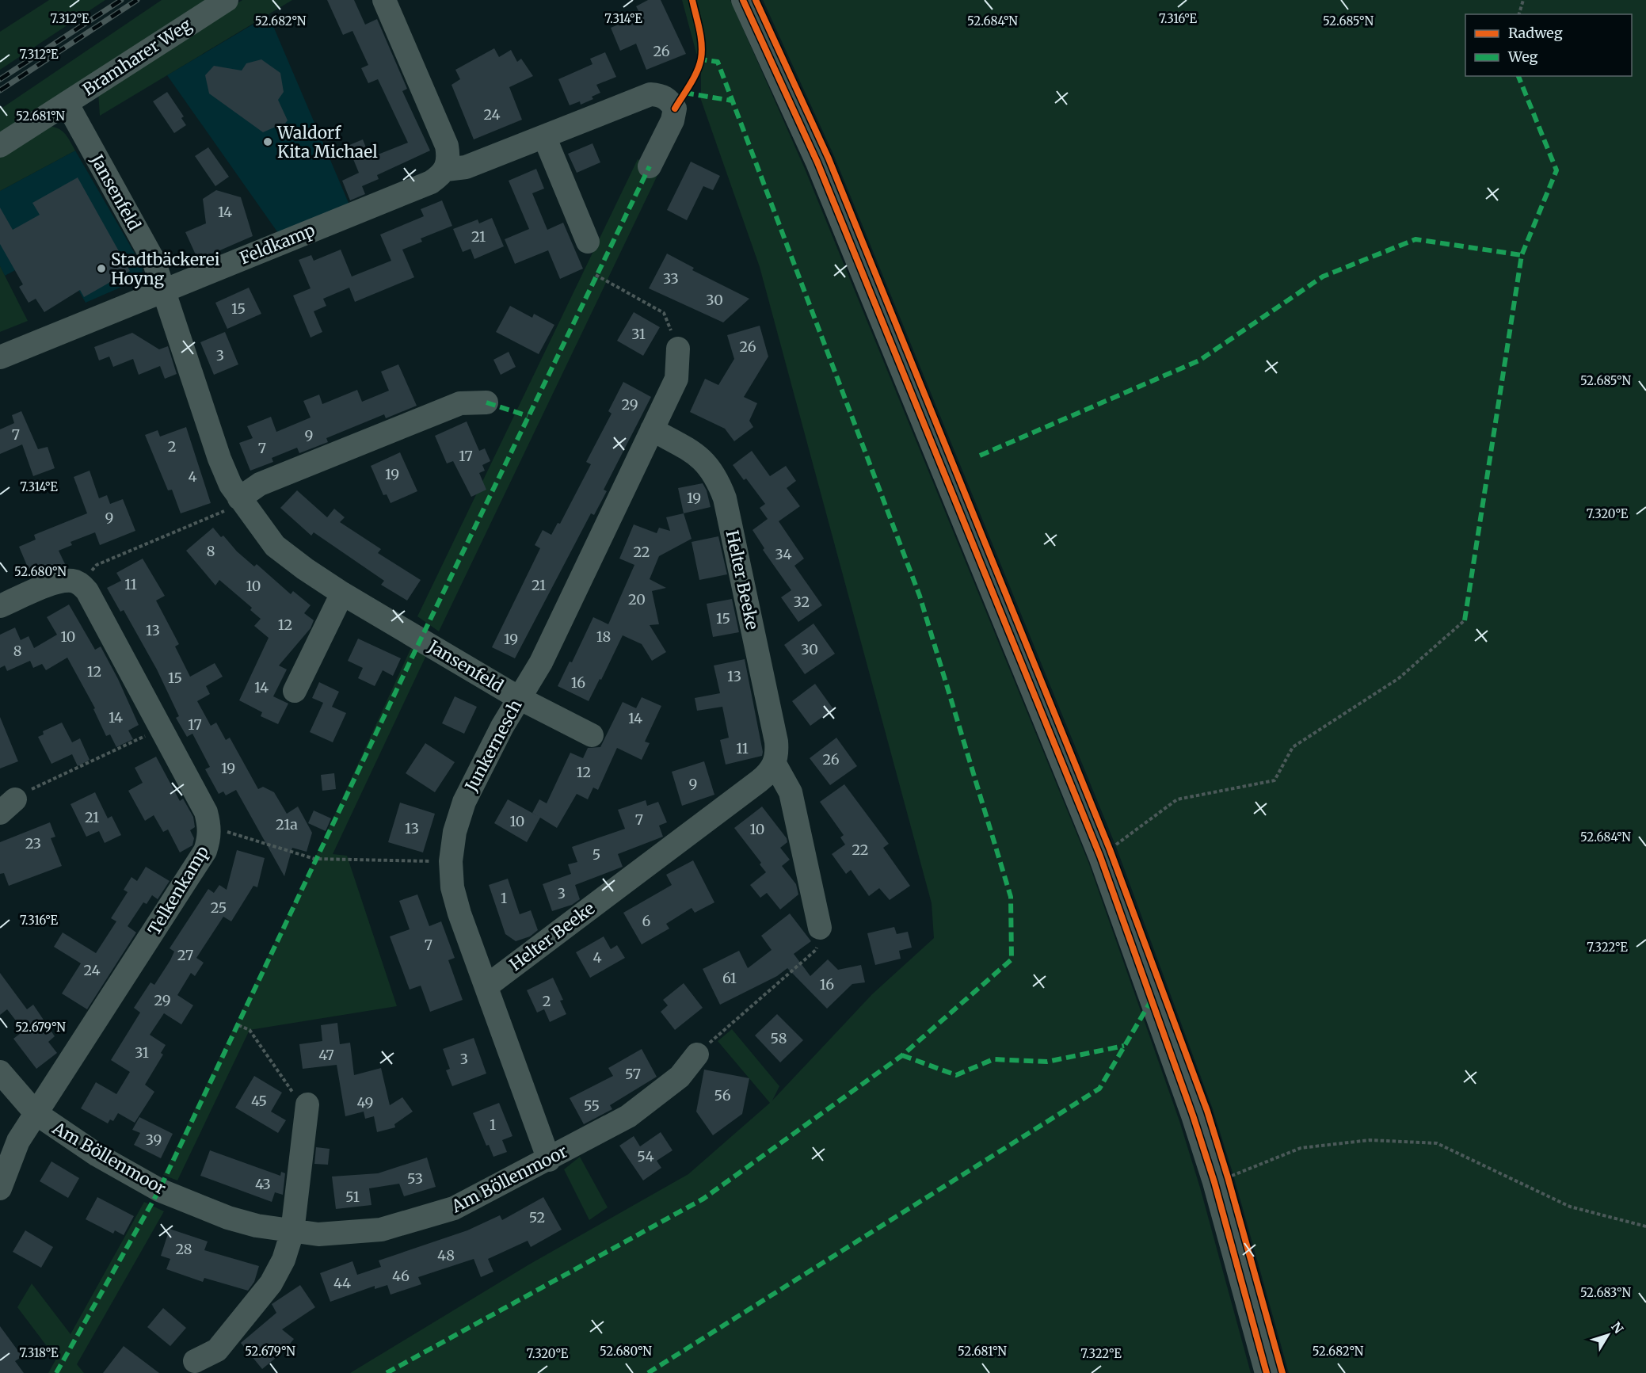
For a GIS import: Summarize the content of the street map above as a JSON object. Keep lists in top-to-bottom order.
{
  "streets": {
    "street": [
      "Bramharer Weg",
      "Jansenfeld",
      "Feldkamp",
      "Helter Beeke",
      "Junkernesch",
      "Telkenkamp",
      "Am Böllenmoor"
    ]
  },
  "crossings": [
    ["Bramharer Weg", "Jansenfeld"],
    ["Jansenfeld", "Feldkamp"],
    ["Jansenfeld", "Junkernesch"],
    ["Helter Beeke", "Junkernesch"],
    ["Junkernesch", "Am Böllenmoor"],
    ["Telkenkamp", "Am Böllenmoor"]
  ],
  "places": ["Waldorf Kita Michael", "Stadtbäckerei Hoyng"],
  "house_numbers": [
    "26",
    "24",
    "14",
    "21",
    "33",
    "30",
    "15",
    "31",
    "26",
    "3",
    "29",
    "7",
    "9",
    "2",
    "7",
    "17",
    "19",
    "4",
    "19",
    "9",
    "8",
    "22",
    "34",
    "11",
    "21",
    "10",
    "20",
    "32",
    "15",
    "12",
    "13",
    "10",
    "18",
    "19",
    "30",
    "8",
    "12",
    "13",
    "15",
    "16",
    "14",
    "14",
    "14",
    "17",
    "11",
    "26",
    "19",
    "12",
    "9",
    "21",
    "7",
    "10",
    "21a",
    "13",
    "10",
    "23",
    "22",
    "5",
    "3",
    "1",
    "25",
    "6",
    "7",
    "27",
    "4",
    "24",
    "61",
    "16",
    "29",
    "2",
    "58",
    "31",
    "47",
    "3",
    "57",
    "56",
    "45",
    "49",
    "55",
    "1",
    "39",
    "54",
    "53",
    "43",
    "51",
    "52",
    "28",
    "48",
    "46",
    "44"
  ],
  "legend": ["Radweg", "Weg"],
  "north": "top right",
  "coordinates": [
    "7.312°E",
    "7.314°E",
    "7.316°E",
    "52.685°N",
    "52.682°N",
    "52.684°N",
    "52.681°N",
    "7.320°E",
    "52.680°N",
    "7.322°E",
    "52.679°N",
    "52.683°N",
    "7.318°E"
  ]
}
